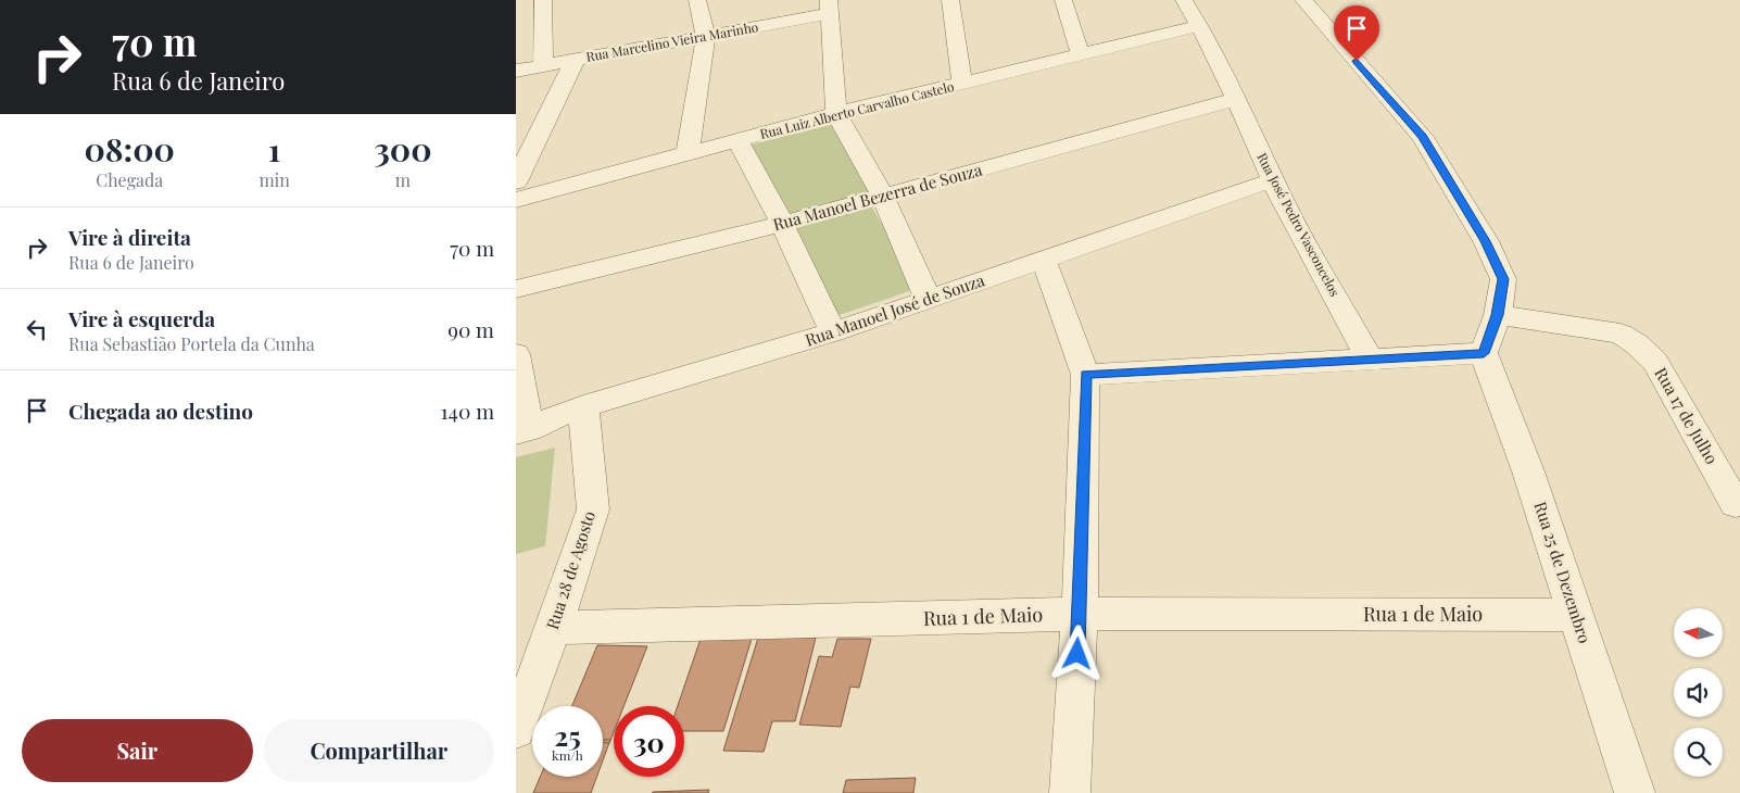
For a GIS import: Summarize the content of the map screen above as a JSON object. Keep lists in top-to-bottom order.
{
  "streets": {
    "street": [
      "Rua Marcelino Vieira Marinho",
      "Rua Luiz Alberto Carvalho Castelo",
      "Rua Manoel Bezerra de Souza",
      "Rua José Pedro Vasconcelos",
      "Rua Manoel José de Souza",
      "Rua 17 de Julho",
      "Rua 28 de Agosto",
      "Rua 25 de Dezembro",
      "Rua 1 de Maio"
    ]
  },
  "crossings": [
    ["Rua Luiz Alberto Carvalho Castelo", "Rua José Pedro Vasconcelos"],
    ["Rua Manoel Bezerra de Souza", "Rua José Pedro Vasconcelos"],
    ["Rua José Pedro Vasconcelos", "Rua Manoel José de Souza"],
    ["Rua Manoel José de Souza", "Rua 28 de Agosto"],
    ["Rua 28 de Agosto", "Rua 1 de Maio"],
    ["Rua 25 de Dezembro", "Rua 1 de Maio"]
  ],
  "north": "left",
  "page": {
    "turn": ["70 m", "Rua 6 de Janeiro"],
    "eta": [
      "08:00",
      "Chegada",
      "1",
      "min",
      "300",
      "m"
    ],
    "list": [
      {
        "name": "Vire à direita",
        "note": "Rua 6 de Janeiro",
        "value": "70 m"
      },
      {
        "name": "Vire à esquerda",
        "note": "Rua Sebastião Portela da Cunha",
        "value": "90 m"
      },
      {
        "name": "Chegada ao destino",
        "value": "140 m"
      }
    ],
    "speed": "25 km/h",
    "limit": "30",
    "buttons": ["Sair", "Compartilhar"]
  }
}
